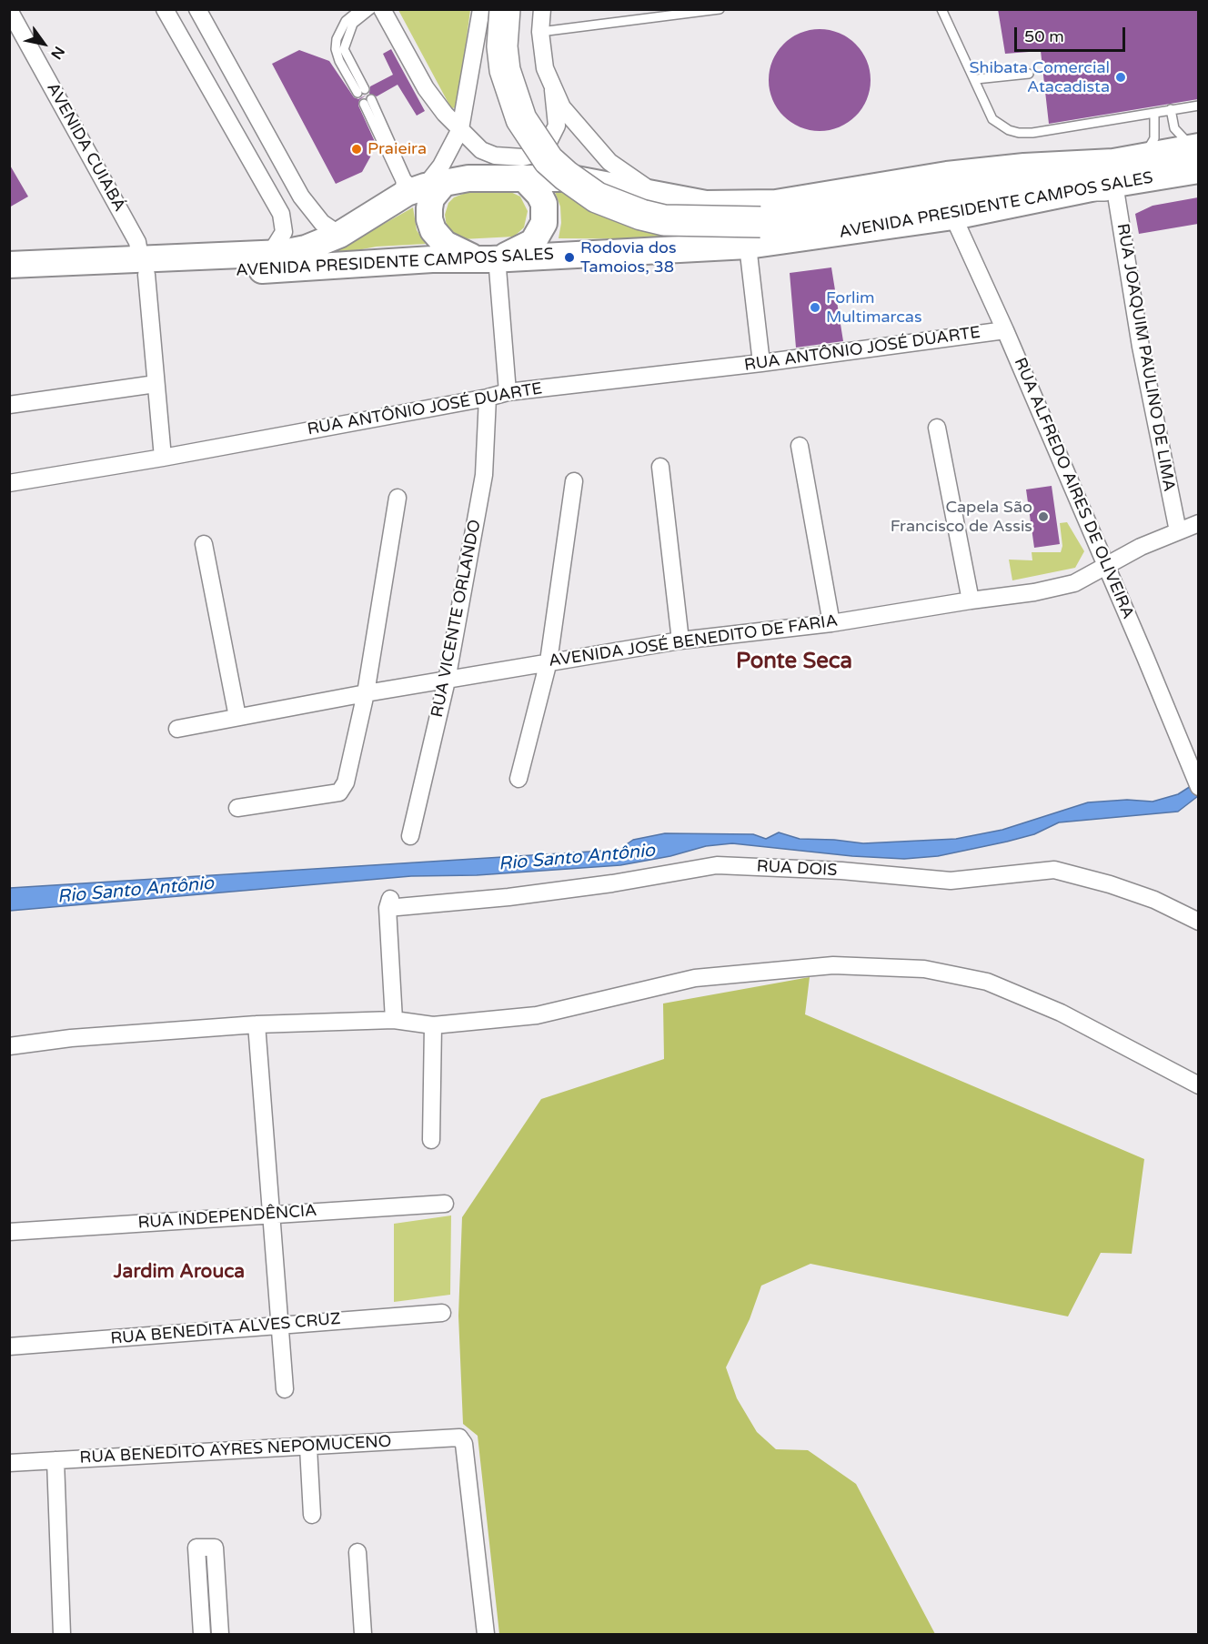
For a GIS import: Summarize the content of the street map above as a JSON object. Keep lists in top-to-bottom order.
{
  "streets": {
    "main road": ["AVENIDA PRESIDENTE CAMPOS SALES"],
    "street": [
      "AVENIDA CUIABÁ",
      "RUA ANTÔNIO JOSÉ DUARTE",
      "RUA JOAQUIM PAULINO DE LIMA",
      "RUA ALFREDO AIRES DE OLIVEIRA",
      "RUA VICENTE ORLANDO",
      "AVENIDA JOSÉ BENEDITO DE FARIA",
      "RUA DOIS",
      "RUA INDEPENDÊNCIA",
      "RUA BENEDITA ALVES CRUZ",
      "RUA BENEDITO AYRES NEPOMUCENO"
    ]
  },
  "crossings": [
    ["AVENIDA CUIABÁ", "AVENIDA PRESIDENTE CAMPOS SALES"],
    ["AVENIDA CUIABÁ", "RUA ANTÔNIO JOSÉ DUARTE"],
    ["AVENIDA PRESIDENTE CAMPOS SALES", "RUA JOAQUIM PAULINO DE LIMA"],
    ["AVENIDA PRESIDENTE CAMPOS SALES", "RUA ALFREDO AIRES DE OLIVEIRA"],
    ["RUA ANTÔNIO JOSÉ DUARTE", "RUA ALFREDO AIRES DE OLIVEIRA"],
    ["RUA ANTÔNIO JOSÉ DUARTE", "RUA VICENTE ORLANDO"],
    ["RUA JOAQUIM PAULINO DE LIMA", "AVENIDA JOSÉ BENEDITO DE FARIA"],
    ["RUA ALFREDO AIRES DE OLIVEIRA", "AVENIDA JOSÉ BENEDITO DE FARIA"],
    ["RUA VICENTE ORLANDO", "AVENIDA JOSÉ BENEDITO DE FARIA"]
  ],
  "districts": ["Ponte Seca", "Jardim Arouca"],
  "water": ["Rio Santo Antônio"],
  "places": [
    "Shibata Comercial Atacadista",
    "Praieira",
    "Rodovia dos Tamoios, 38",
    "Forlim Multimarcas",
    "Capela São Francisco de Assis"
  ],
  "scale_bar": "50 m",
  "north": "bottom right"
}
